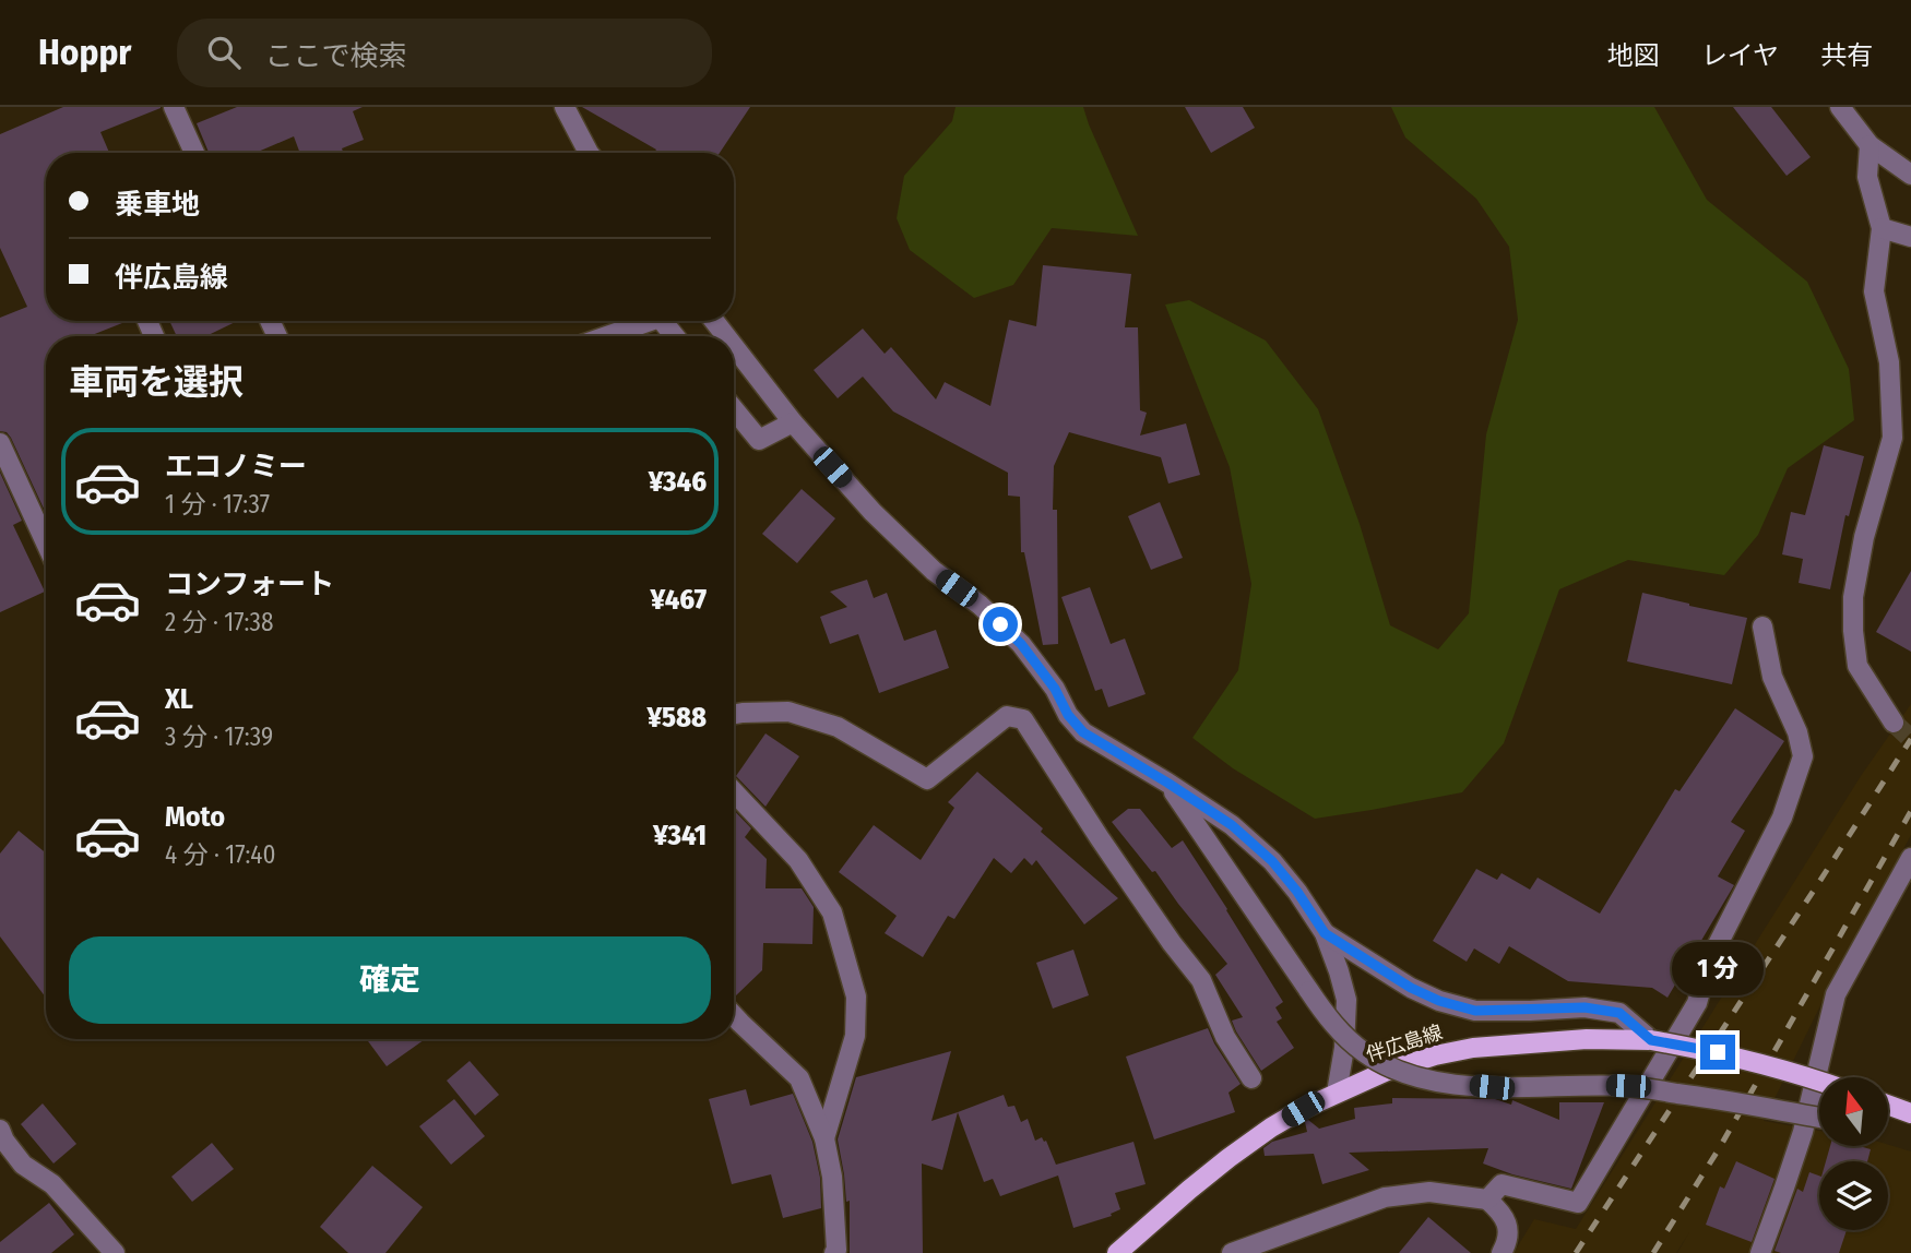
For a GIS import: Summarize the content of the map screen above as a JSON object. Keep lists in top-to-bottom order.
{
  "streets": {
    "main road": ["伴広島線"]
  },
  "north": "top",
  "page": {
    "header": "Hoppr",
    "search": "ここで検索",
    "nav": ["地図", "レイヤ", "共有"],
    "banner": ["乗車地", "伴広島線"],
    "heading": "車両を選択",
    "list": [
      {
        "name": "エコノミー",
        "note": "1 分 · 17:37",
        "value": "¥346"
      },
      {
        "name": "コンフォート",
        "note": "2 分 · 17:38",
        "value": "¥467"
      },
      {
        "name": "XL",
        "note": "3 分 · 17:39",
        "value": "¥588"
      },
      {
        "name": "Moto",
        "note": "4 分 · 17:40",
        "value": "¥341"
      }
    ],
    "buttons": "確定",
    "bubble": "1 分"
  }
}
